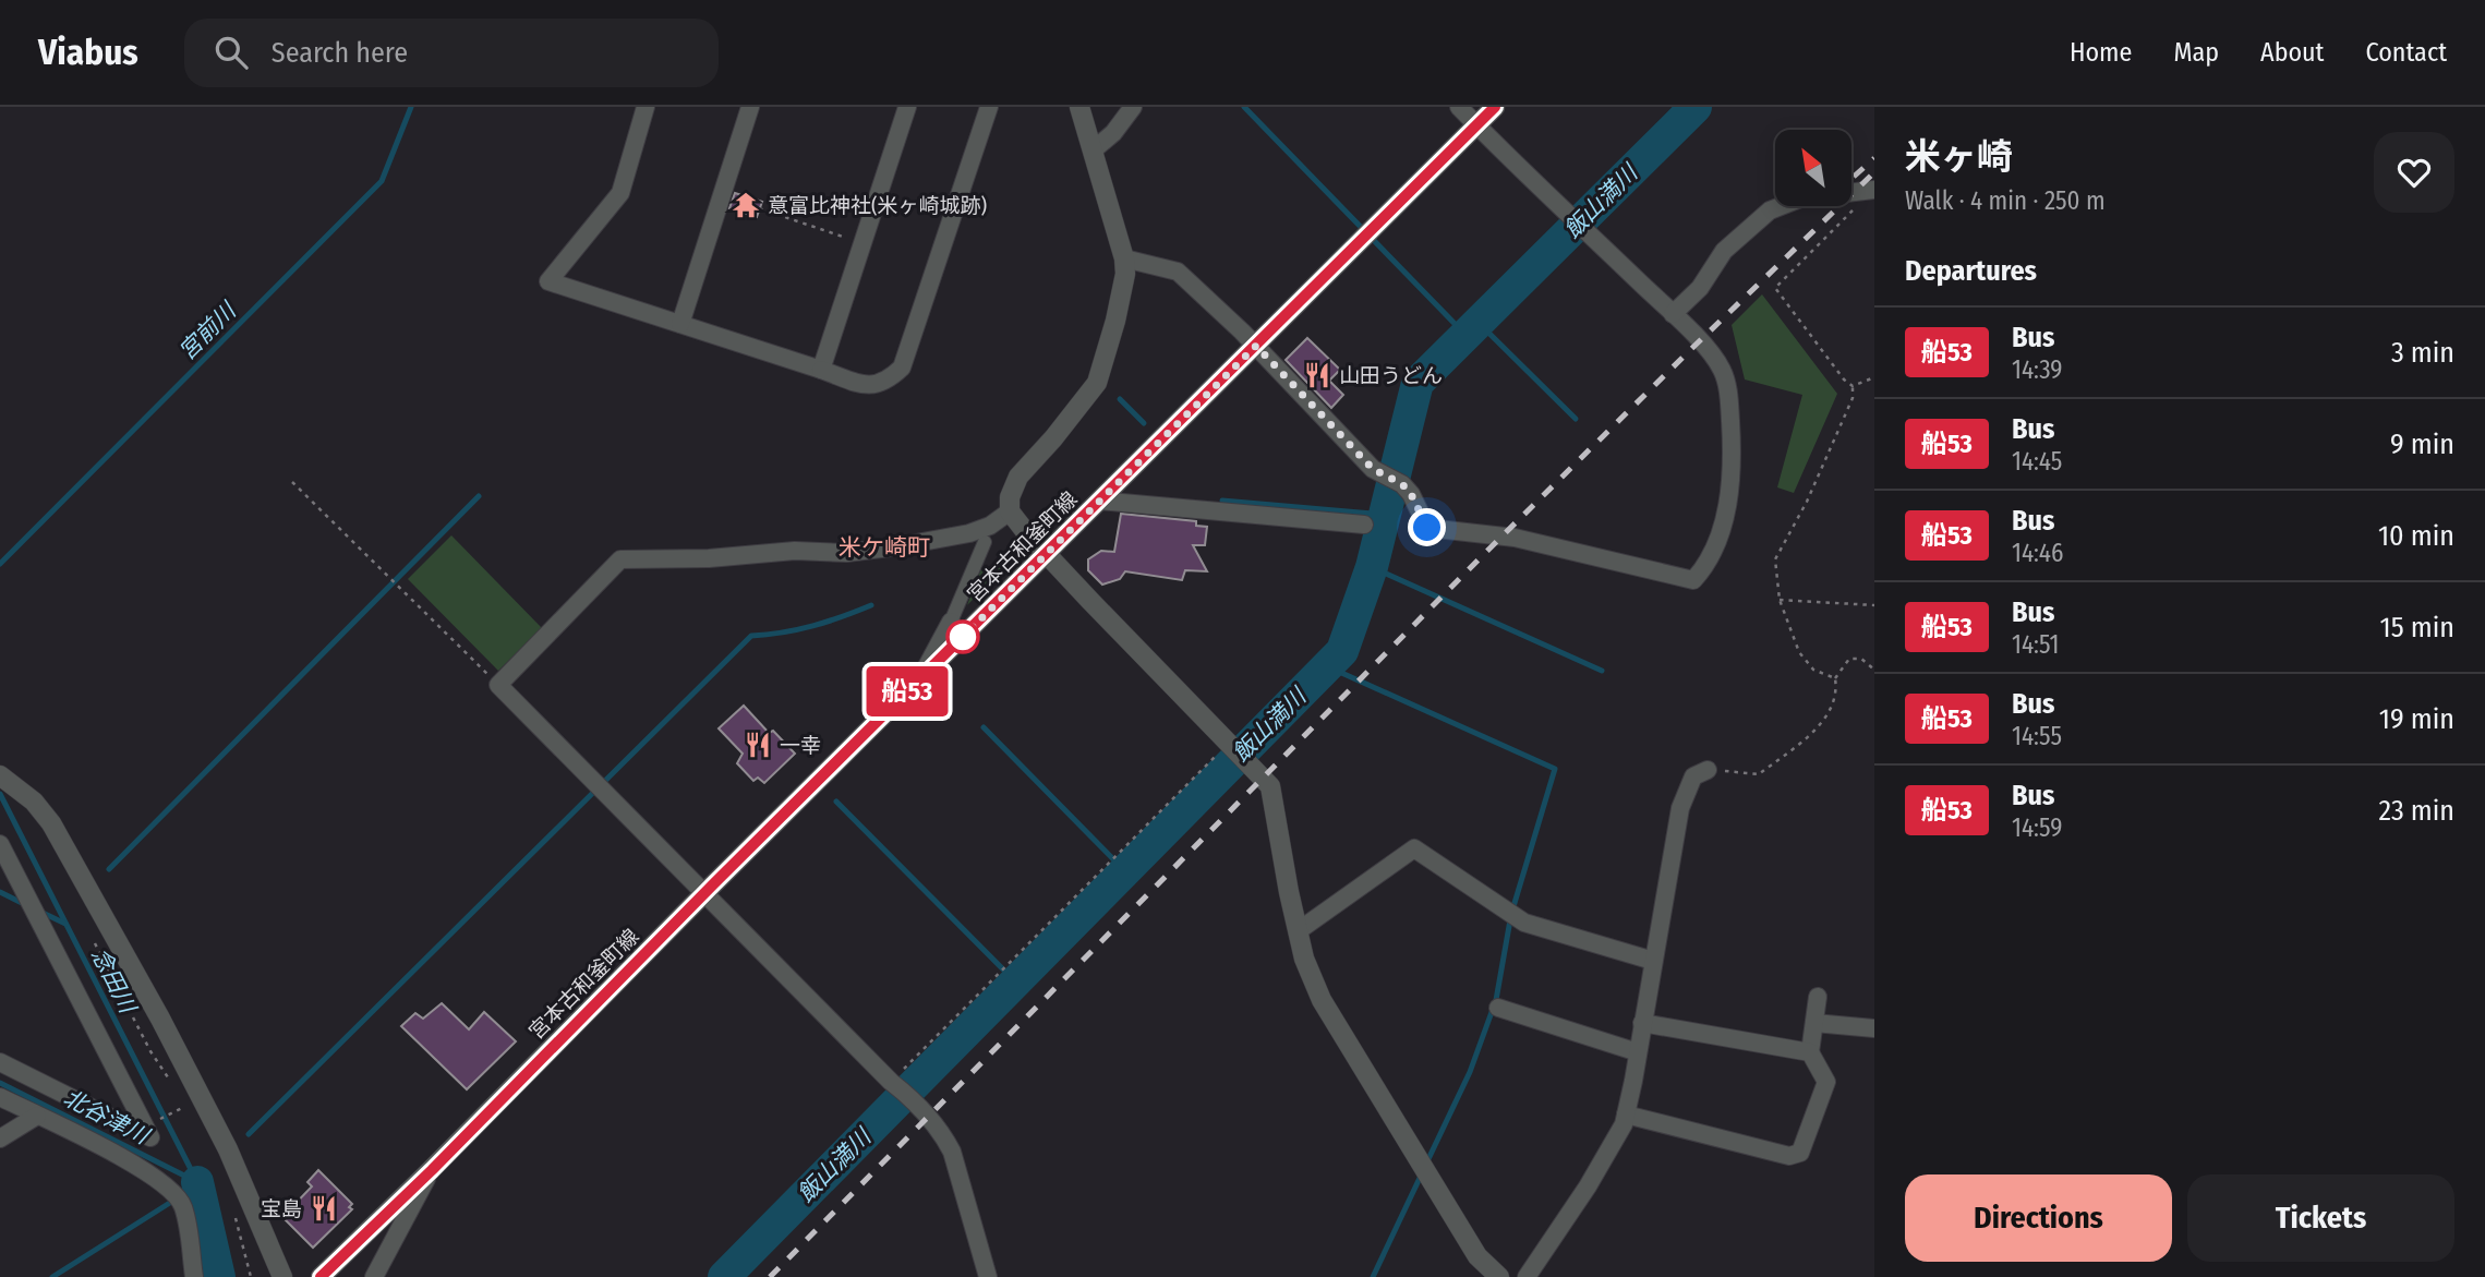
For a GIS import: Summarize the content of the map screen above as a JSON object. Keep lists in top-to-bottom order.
{
  "streets": {
    "street": ["宮本古和釜町線"]
  },
  "districts": ["米ケ崎町"],
  "water": [
    "飯山満川",
    "宮前川",
    "念田川",
    "北谷津川"
  ],
  "places": {
    "temple": ["意富比神社(米ヶ崎城跡)"],
    "restaurant": ["山田うどん", "一幸", "宝島"]
  },
  "lines": ["bus line 船53"],
  "north": "top left",
  "page": {
    "header": "Viabus",
    "search": "Search here",
    "nav": [
      "Home",
      "Map",
      "About",
      "Contact"
    ],
    "on_map": "船53",
    "heading": [
      ["米ヶ崎", "Walk · 4 min · 250 m"],
      "Departures"
    ],
    "list": [
      {
        "mark": "船53",
        "name": "Bus",
        "note": "14:39",
        "value": "3 min"
      },
      {
        "mark": "船53",
        "name": "Bus",
        "note": "14:45",
        "value": "9 min"
      },
      {
        "mark": "船53",
        "name": "Bus",
        "note": "14:46",
        "value": "10 min"
      },
      {
        "mark": "船53",
        "name": "Bus",
        "note": "14:51",
        "value": "15 min"
      },
      {
        "mark": "船53",
        "name": "Bus",
        "note": "14:55",
        "value": "19 min"
      },
      {
        "mark": "船53",
        "name": "Bus",
        "note": "14:59",
        "value": "23 min"
      }
    ],
    "buttons": ["Directions", "Tickets"]
  }
}
